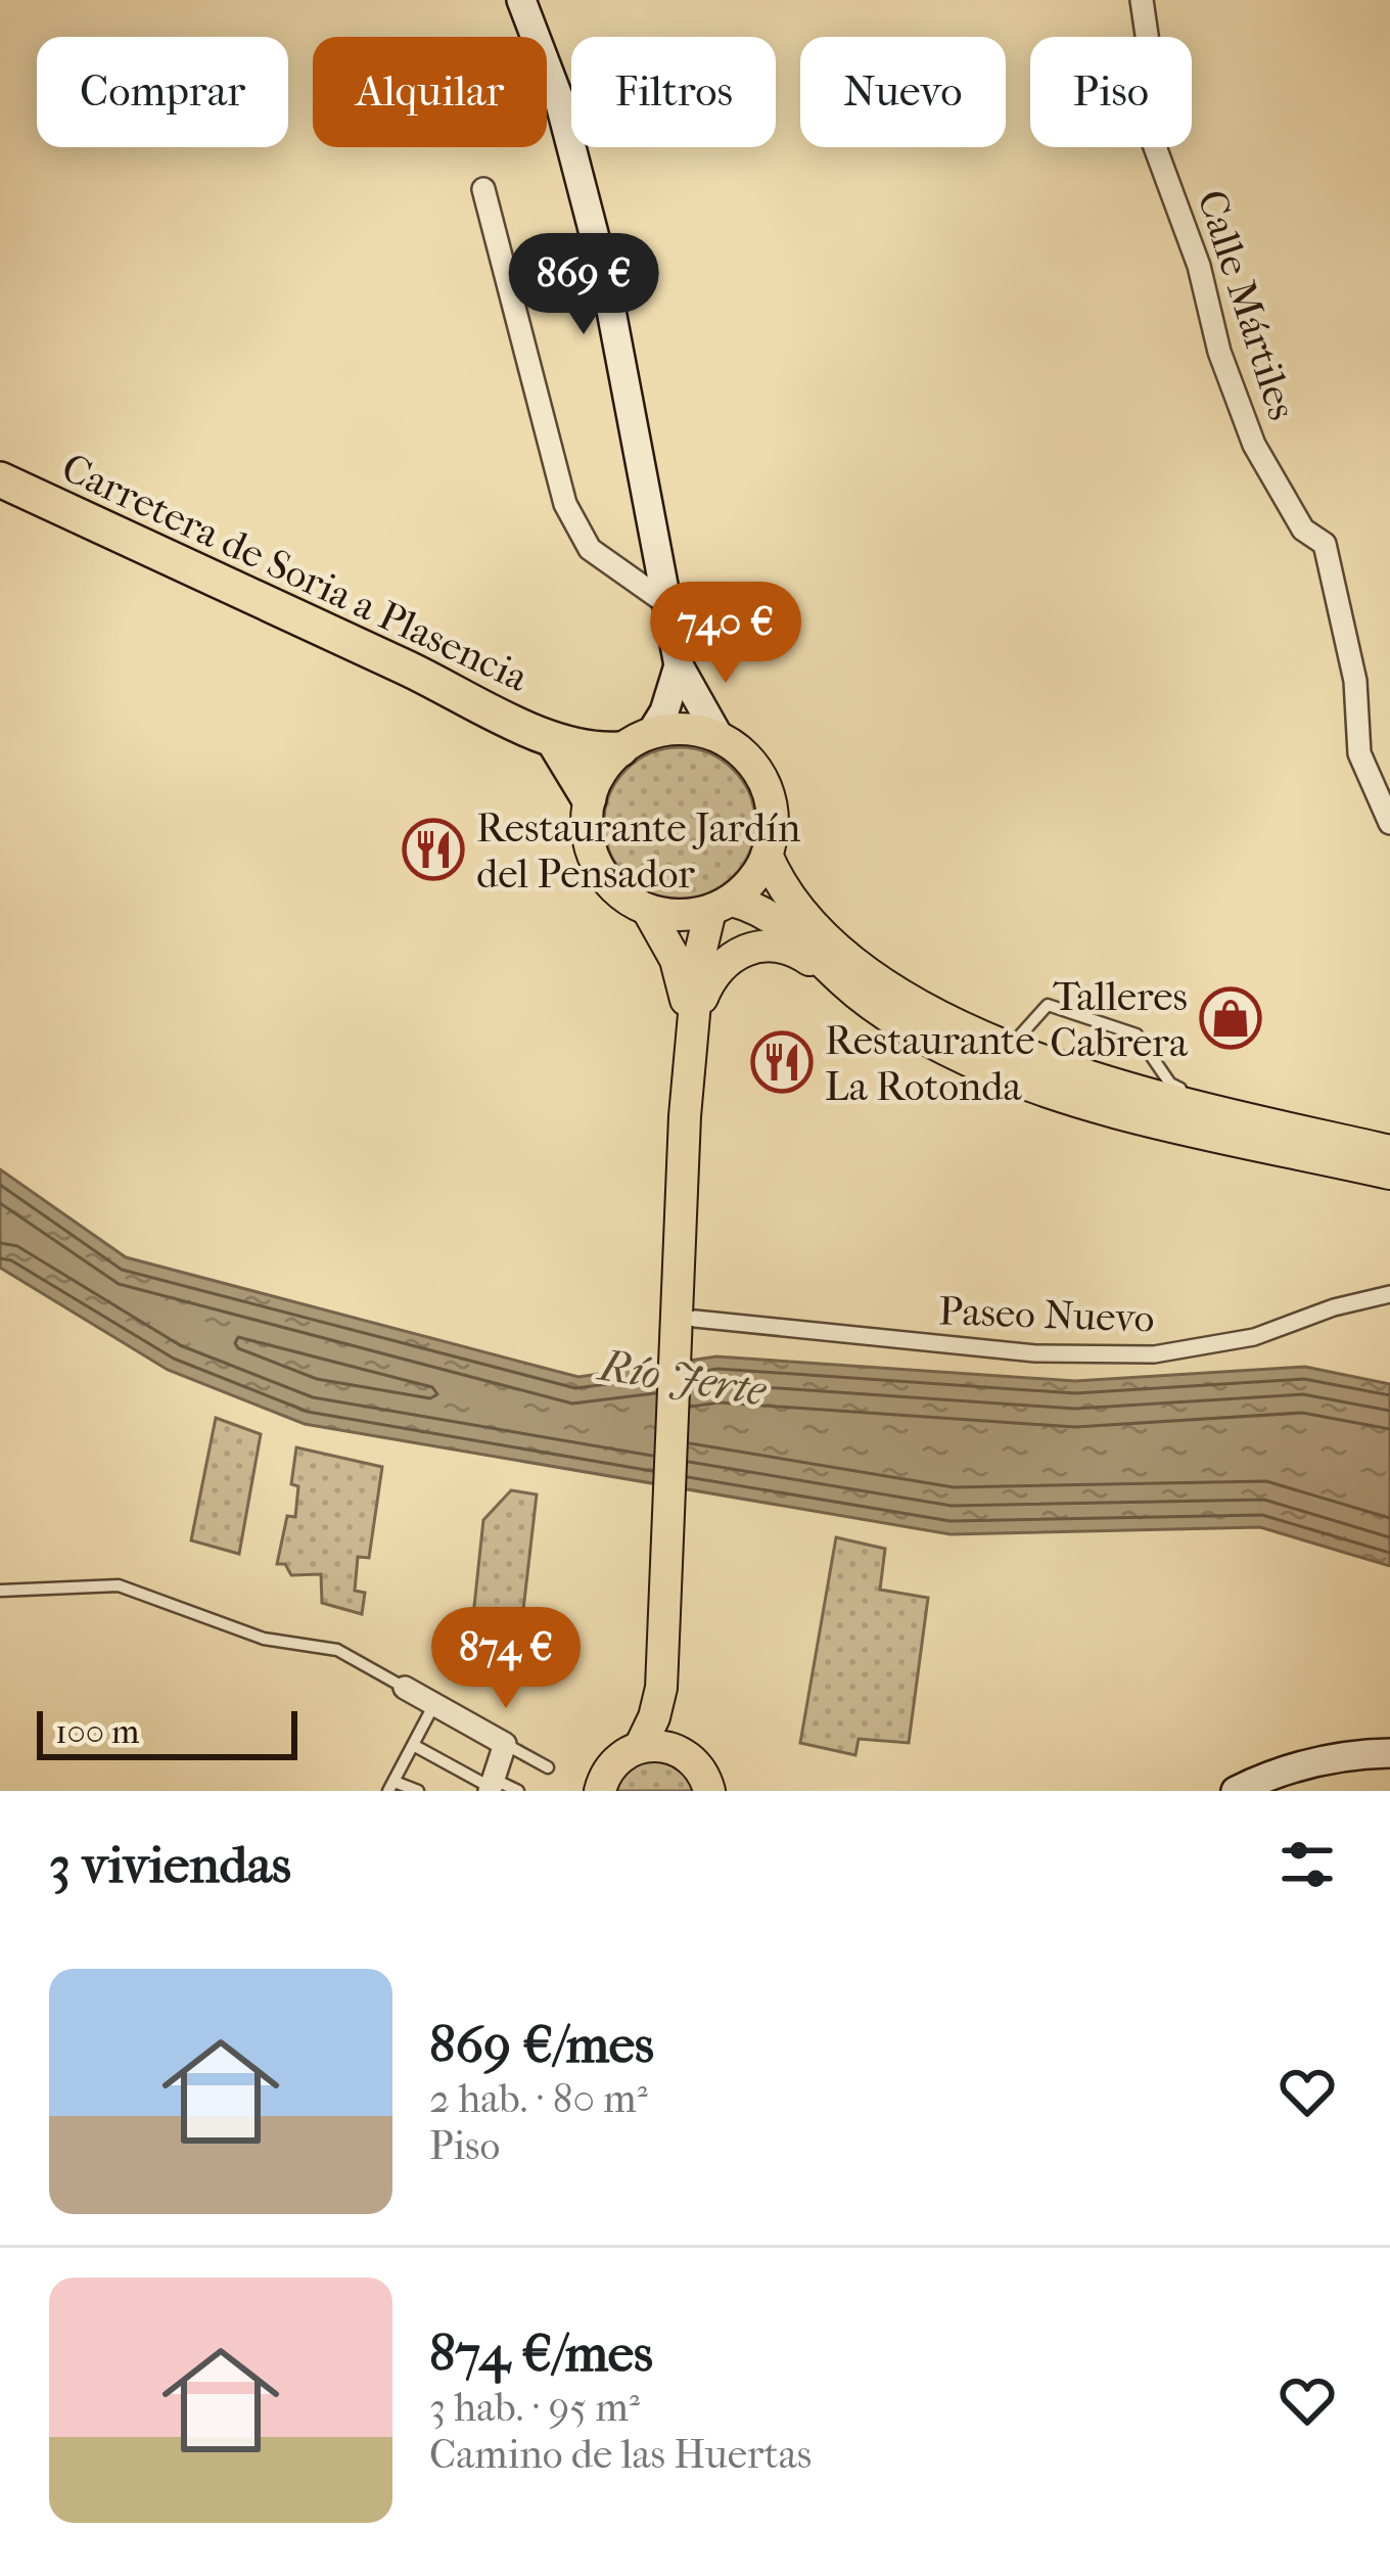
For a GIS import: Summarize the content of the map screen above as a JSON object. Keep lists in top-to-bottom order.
{
  "streets": {
    "highway": ["Carretera de Soria a Plasencia"],
    "street": ["Calle Mártiles", "Paseo Nuevo"]
  },
  "water": ["Río Jerte"],
  "places": {
    "restaurant": ["Restaurante Jardín del Pensador", "Restaurante La Rotonda"],
    "shop": ["Talleres Cabrera"]
  },
  "scale_bar": "100 m",
  "page": {
    "chip": [
      "Comprar",
      "Alquilar",
      "Filtros",
      "Nuevo",
      "Piso"
    ],
    "price": ["869 €", "740 €", "874 €"],
    "scale": "100 m",
    "heading": "3 viviendas",
    "list": [
      {
        "name": "869 €/mes",
        "note": "2 hab. · 80 m² · Piso"
      },
      {
        "name": "874 €/mes",
        "note": "3 hab. · 95 m² · Camino de las Huertas"
      }
    ]
  }
}
